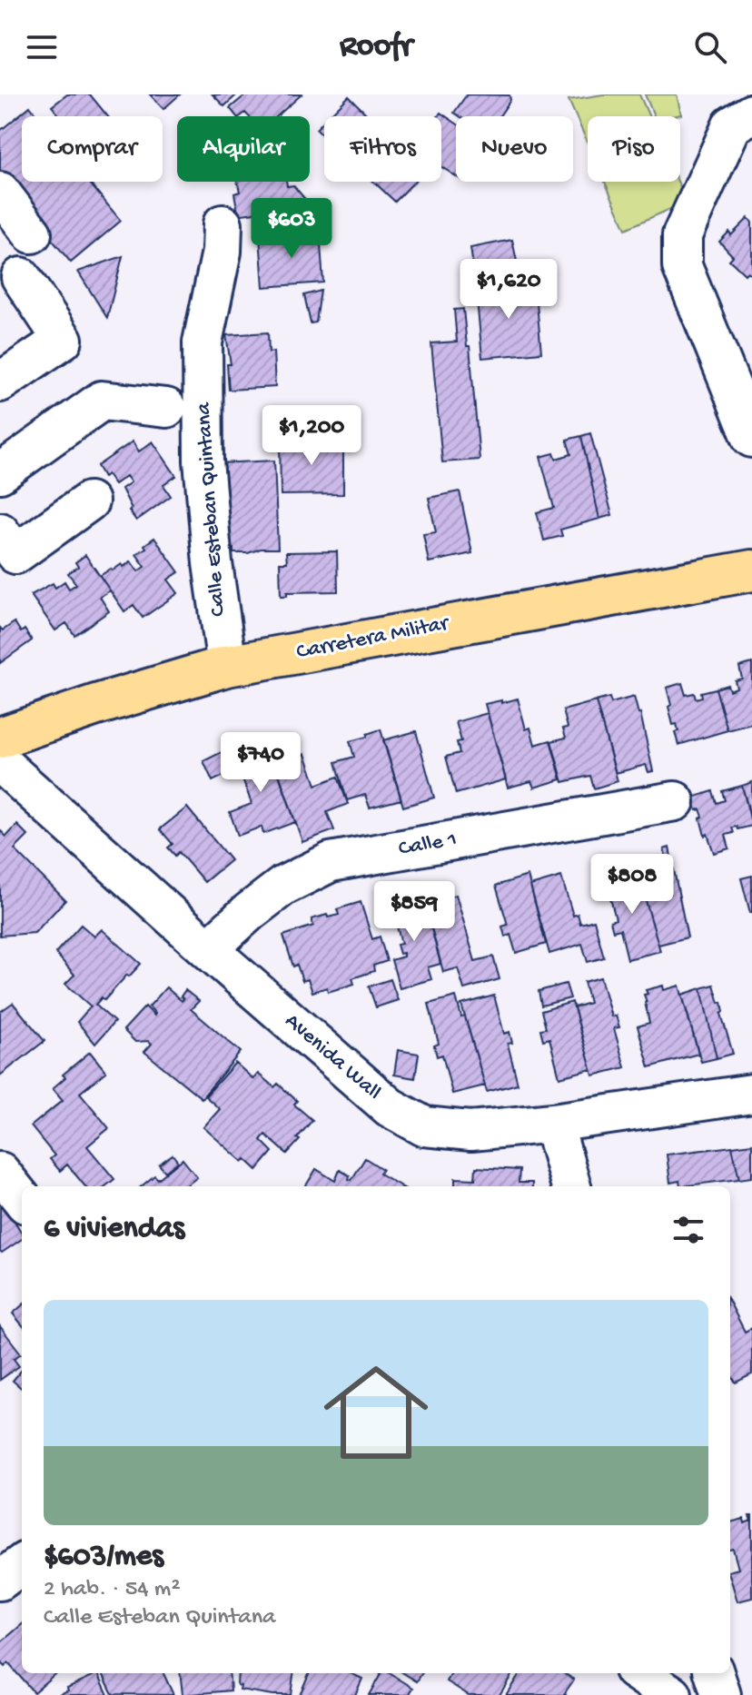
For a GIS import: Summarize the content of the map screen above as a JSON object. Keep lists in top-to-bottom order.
{
  "streets": {
    "main road": ["Carretera Militar"],
    "street": ["Calle Esteban Quintana", "Calle 1", "Avenida Wall"]
  },
  "crossings": [
    ["Calle Esteban Quintana", "Carretera Militar"],
    ["Calle 1", "Avenida Wall"]
  ],
  "page": {
    "header": "Roofr",
    "chip": [
      "Comprar",
      "Alquilar",
      "Filtros",
      "Nuevo",
      "Piso"
    ],
    "price": [
      "$603",
      "$1,620",
      "$1,200",
      "$740",
      "$808",
      "$859"
    ],
    "heading": "6 viviendas",
    "list": [
      {
        "name": "$603/mes",
        "note": "2 hab. · 54 m² · Calle Esteban Quintana"
      }
    ]
  }
}
